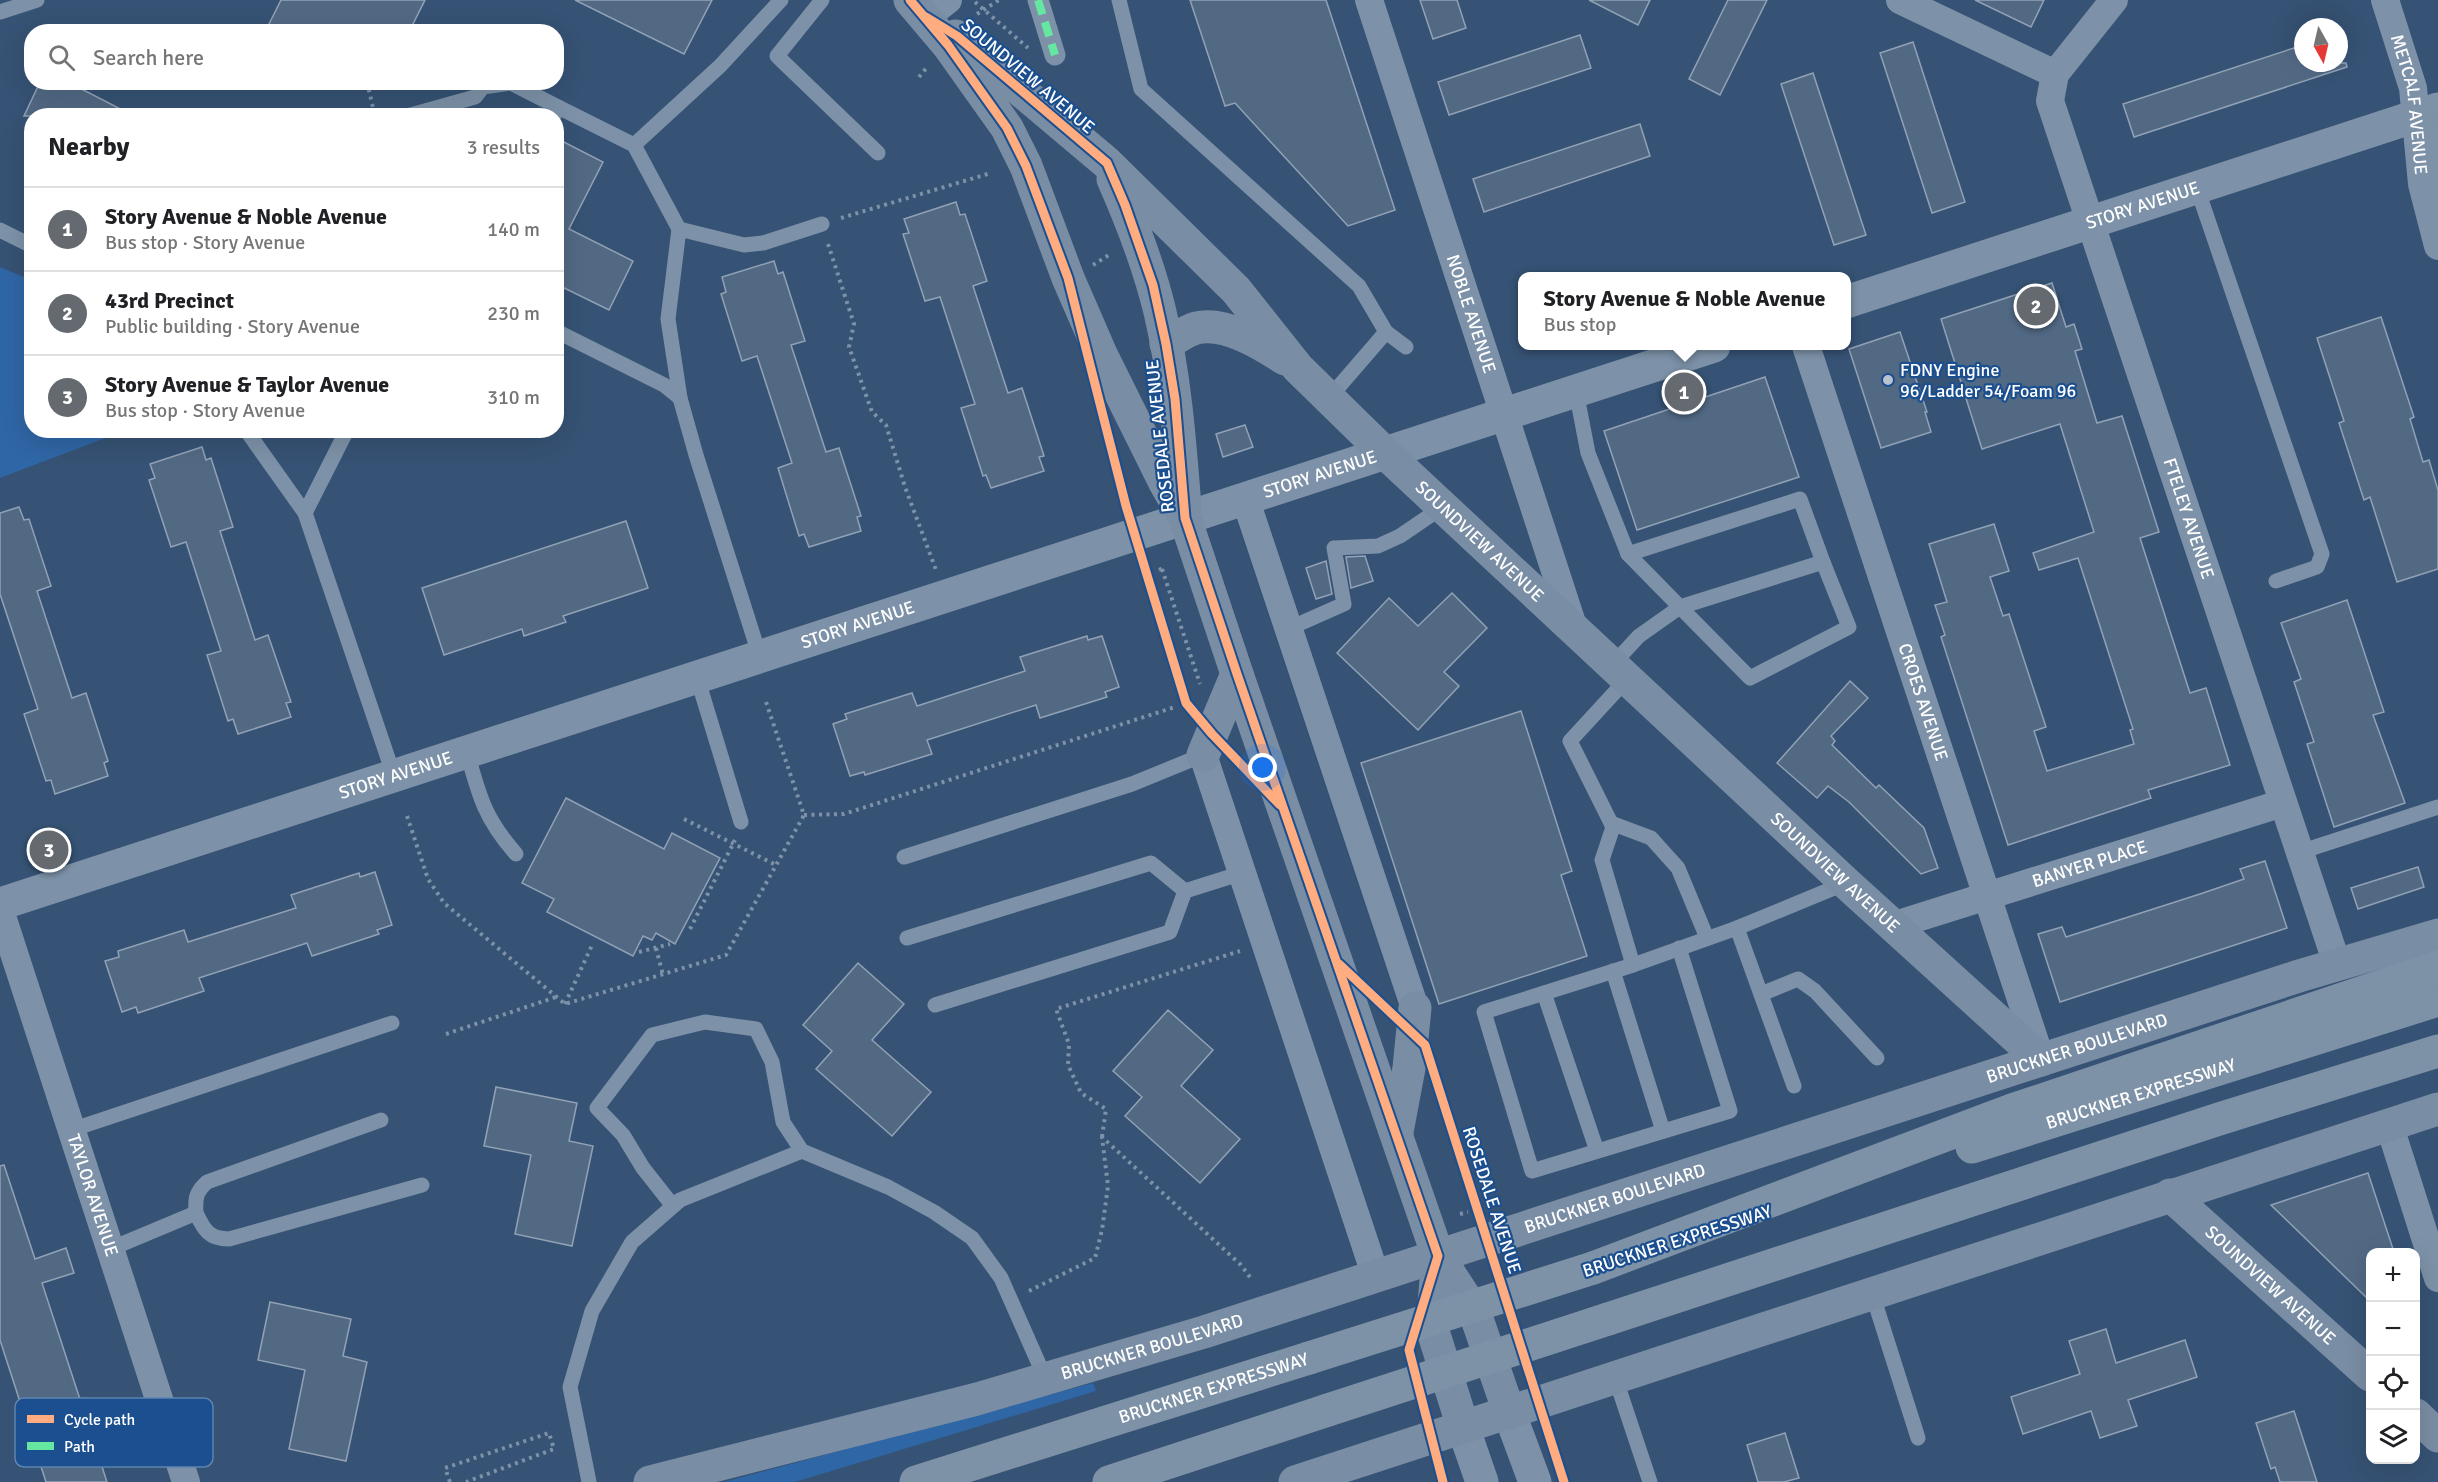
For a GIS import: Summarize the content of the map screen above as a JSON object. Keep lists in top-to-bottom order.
{
  "streets": {
    "highway": ["BRUCKNER EXPRESSWAY"],
    "main road": ["SOUNDVIEW AVENUE", "ROSEDALE AVENUE", "BRUCKNER BOULEVARD"],
    "street": [
      "METCALF AVENUE",
      "STORY AVENUE",
      "NOBLE AVENUE",
      "FTELEY AVENUE",
      "CROES AVENUE",
      "BANYER PLACE",
      "TAYLOR AVENUE"
    ]
  },
  "crossings": [
    ["SOUNDVIEW AVENUE", "STORY AVENUE"],
    ["SOUNDVIEW AVENUE", "NOBLE AVENUE"],
    ["SOUNDVIEW AVENUE", "ROSEDALE AVENUE"],
    ["SOUNDVIEW AVENUE", "CROES AVENUE"],
    ["SOUNDVIEW AVENUE", "BANYER PLACE"],
    ["SOUNDVIEW AVENUE", "BRUCKNER BOULEVARD"],
    ["METCALF AVENUE", "STORY AVENUE"],
    ["STORY AVENUE", "NOBLE AVENUE"],
    ["STORY AVENUE", "ROSEDALE AVENUE"],
    ["STORY AVENUE", "FTELEY AVENUE"],
    ["ROSEDALE AVENUE", "BRUCKNER BOULEVARD"],
    ["FTELEY AVENUE", "BANYER PLACE"],
    ["FTELEY AVENUE", "BRUCKNER BOULEVARD"],
    ["CROES AVENUE", "BANYER PLACE"],
    ["CROES AVENUE", "BRUCKNER BOULEVARD"]
  ],
  "places": ["FDNY Engine 96/Ladder 54/Foam 96"],
  "legend": ["Cycle path", "Path"],
  "north": "bottom",
  "page": {
    "search": "Search here",
    "heading": ["Nearby", "3 results"],
    "list": [
      {
        "mark": "1",
        "name": "Story Avenue & Noble Avenue",
        "note": "Bus stop · Story Avenue",
        "value": "140 m"
      },
      {
        "mark": "2",
        "name": "43rd Precinct",
        "note": "Public building · Story Avenue",
        "value": "230 m"
      },
      {
        "mark": "3",
        "name": "Story Avenue & Taylor Avenue",
        "note": "Bus stop · Story Avenue",
        "value": "310 m"
      }
    ],
    "popup": ["Story Avenue & Noble Avenue", "Bus stop"],
    "pins": ["2", "1", "3"],
    "map_buttons": ["+", "−"]
  }
}
